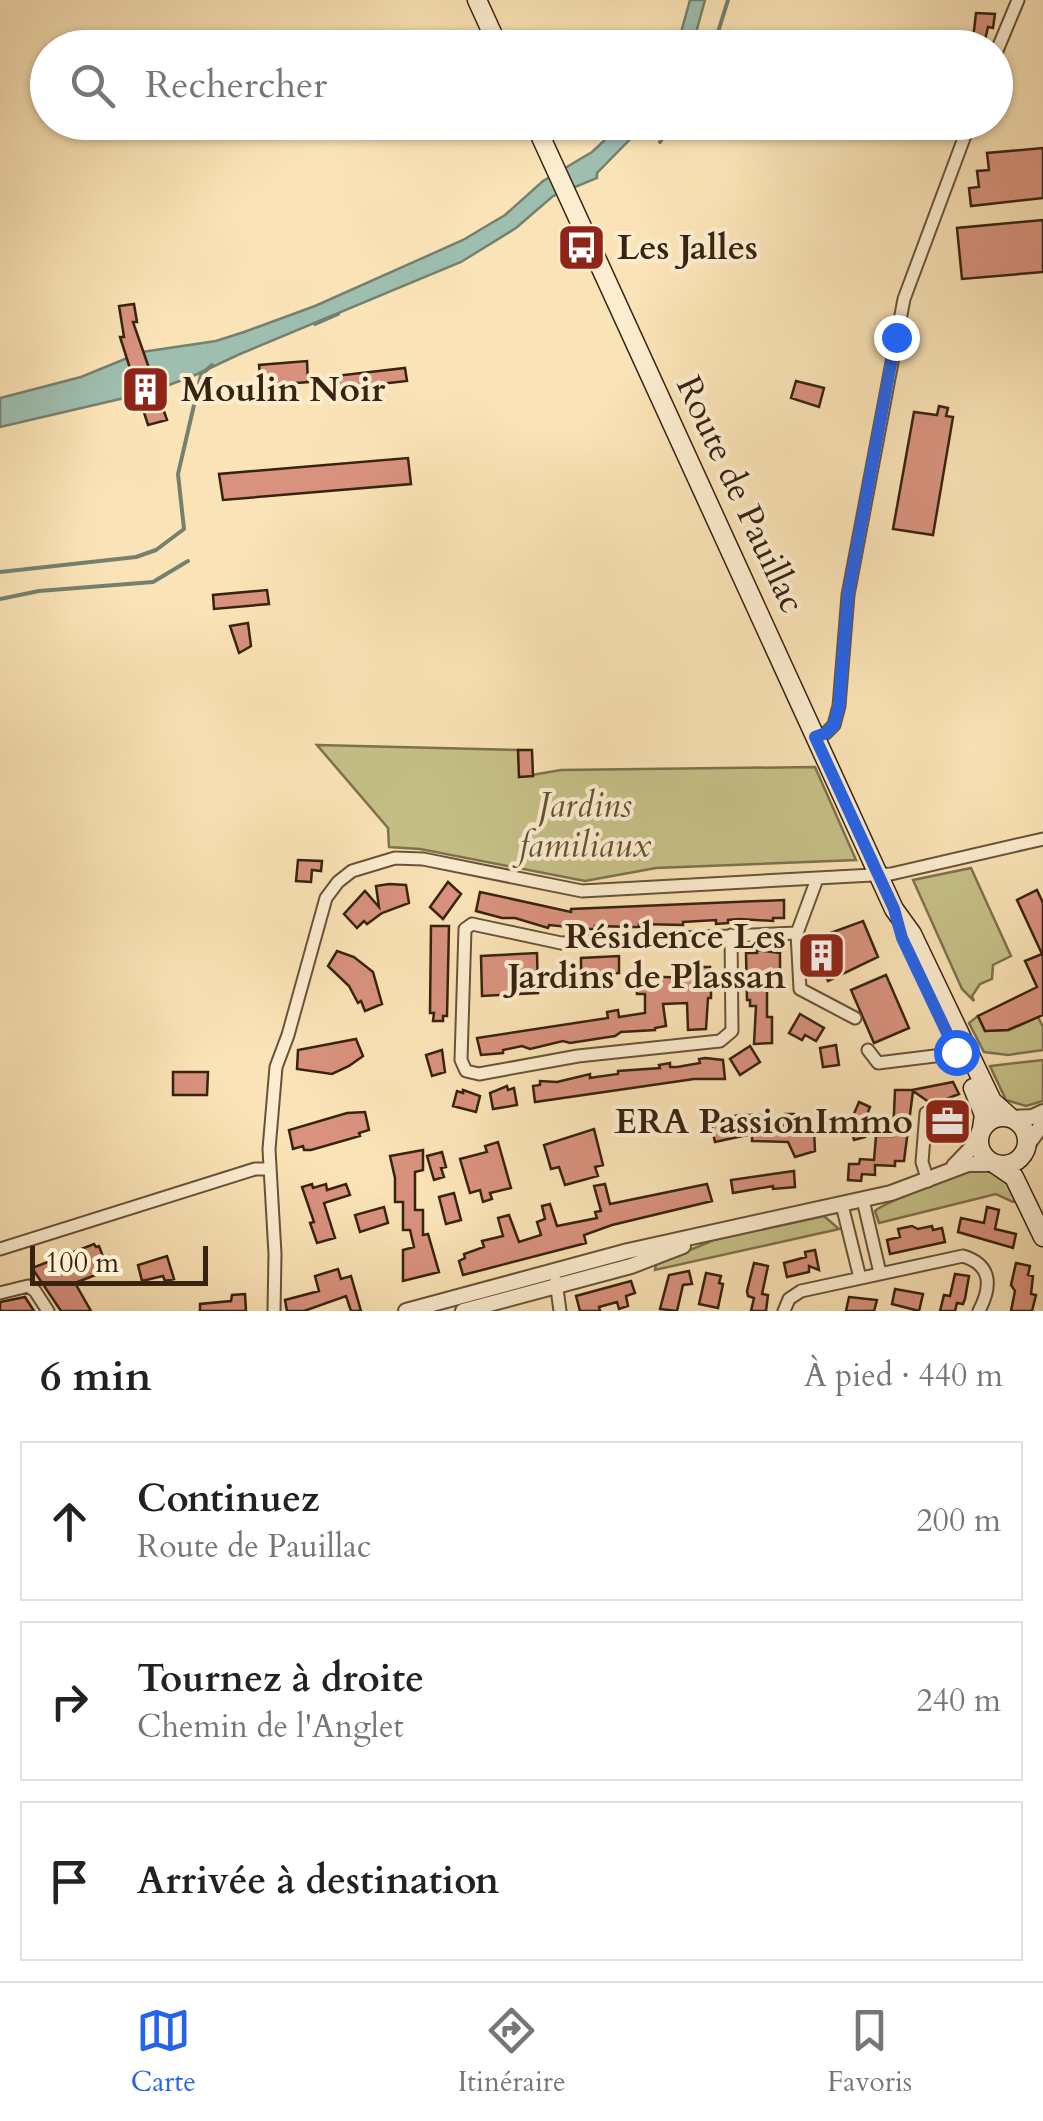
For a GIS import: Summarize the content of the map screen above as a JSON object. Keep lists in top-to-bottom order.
{
  "streets": {
    "main road": ["Route de Pauillac"]
  },
  "parks": ["Jardins familiaux"],
  "places": {
    "bus stop": ["Les Jalles"],
    "building": ["Moulin Noir", "Résidence Les Jardins de Plassan"],
    "office": ["ERA PassionImmo"]
  },
  "scale_bar": "100 m",
  "page": {
    "search": "Rechercher",
    "scale": "100 m",
    "heading": ["6 min", "À pied · 440 m"],
    "list": [
      ["Continuez", "Route de Pauillac", "200 m"],
      ["Tournez à droite", "Chemin de l'Anglet", "240 m"],
      "Arrivée à destination"
    ],
    "nav": ["Carte", "Itinéraire", "Favoris"]
  }
}
